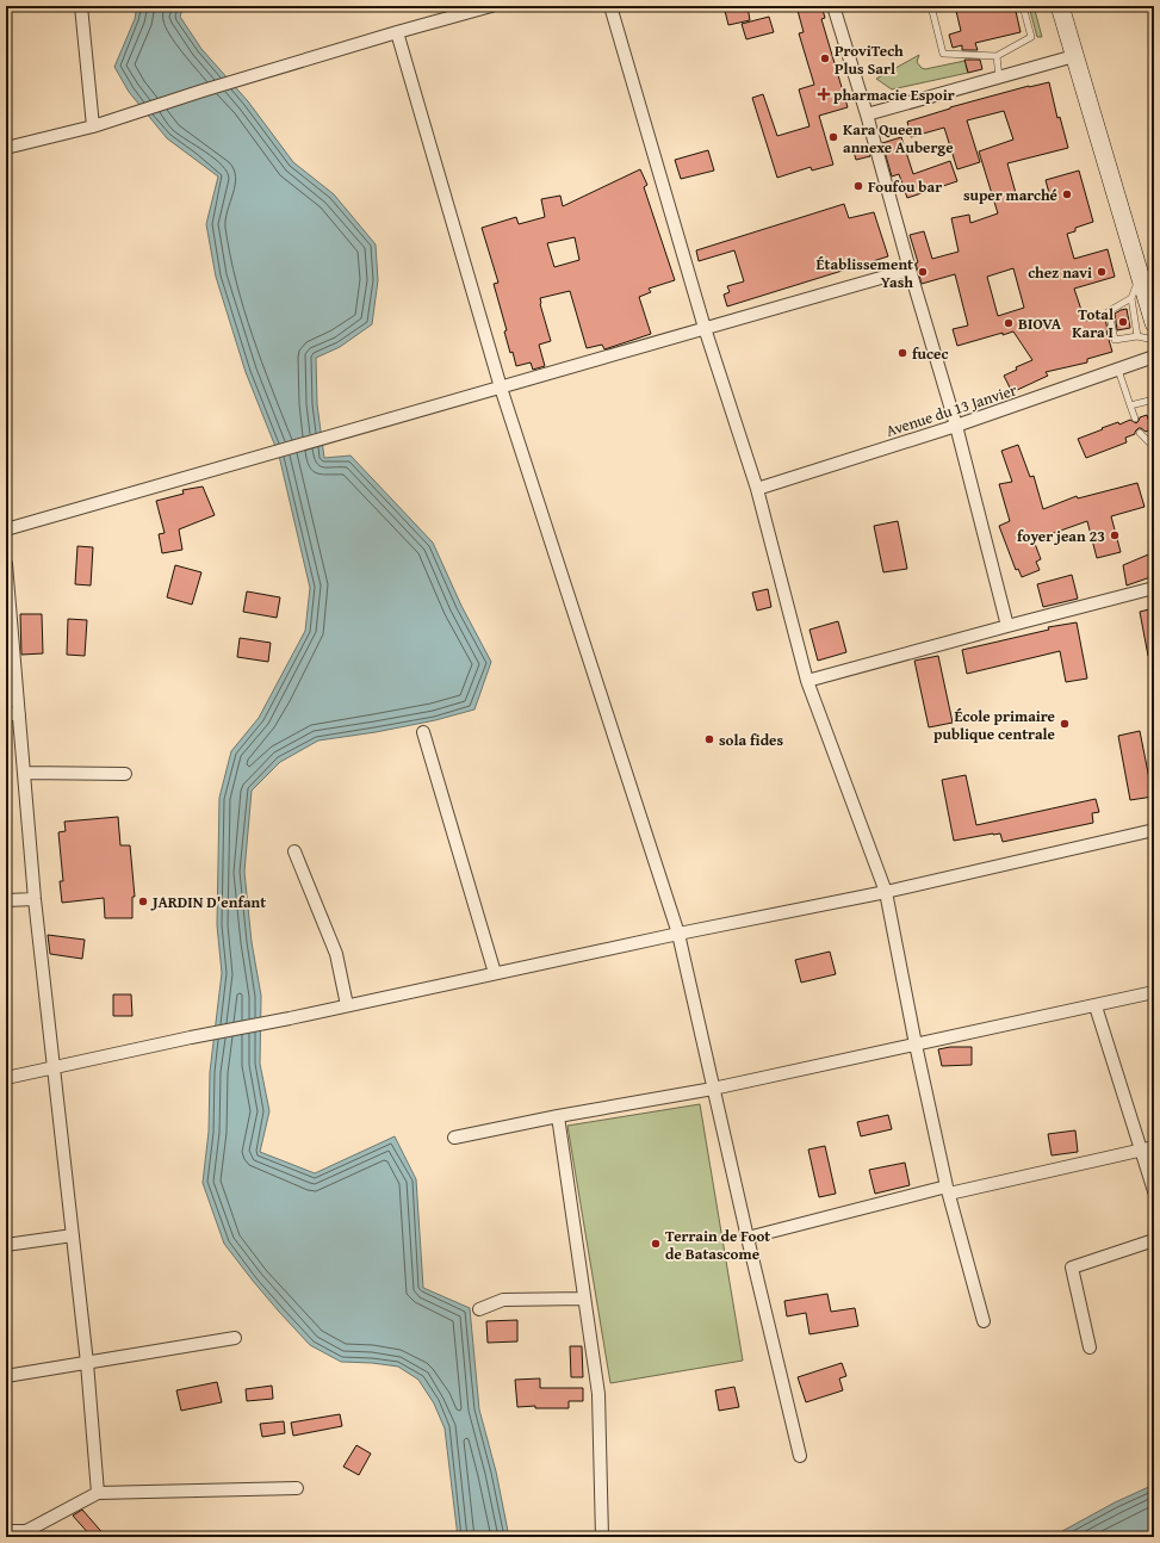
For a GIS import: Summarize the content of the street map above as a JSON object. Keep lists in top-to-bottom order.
{
  "streets": {
    "street": ["Avenue du 13 Janvier"]
  },
  "places": {
    "other": [
      "ProviTech Plus Sarl",
      "Kara Queen annexe Auberge",
      "Foufou bar",
      "super marché",
      "Établissement Yash",
      "chez navi",
      "Total Kara I",
      "BIOVA",
      "fucec",
      "foyer jean 23",
      "École primaire publique centrale",
      "sola fides",
      "JARDIN D'enfant",
      "Terrain de Foot de Batascome"
    ],
    "health": ["pharmacie Espoir"]
  }
}
